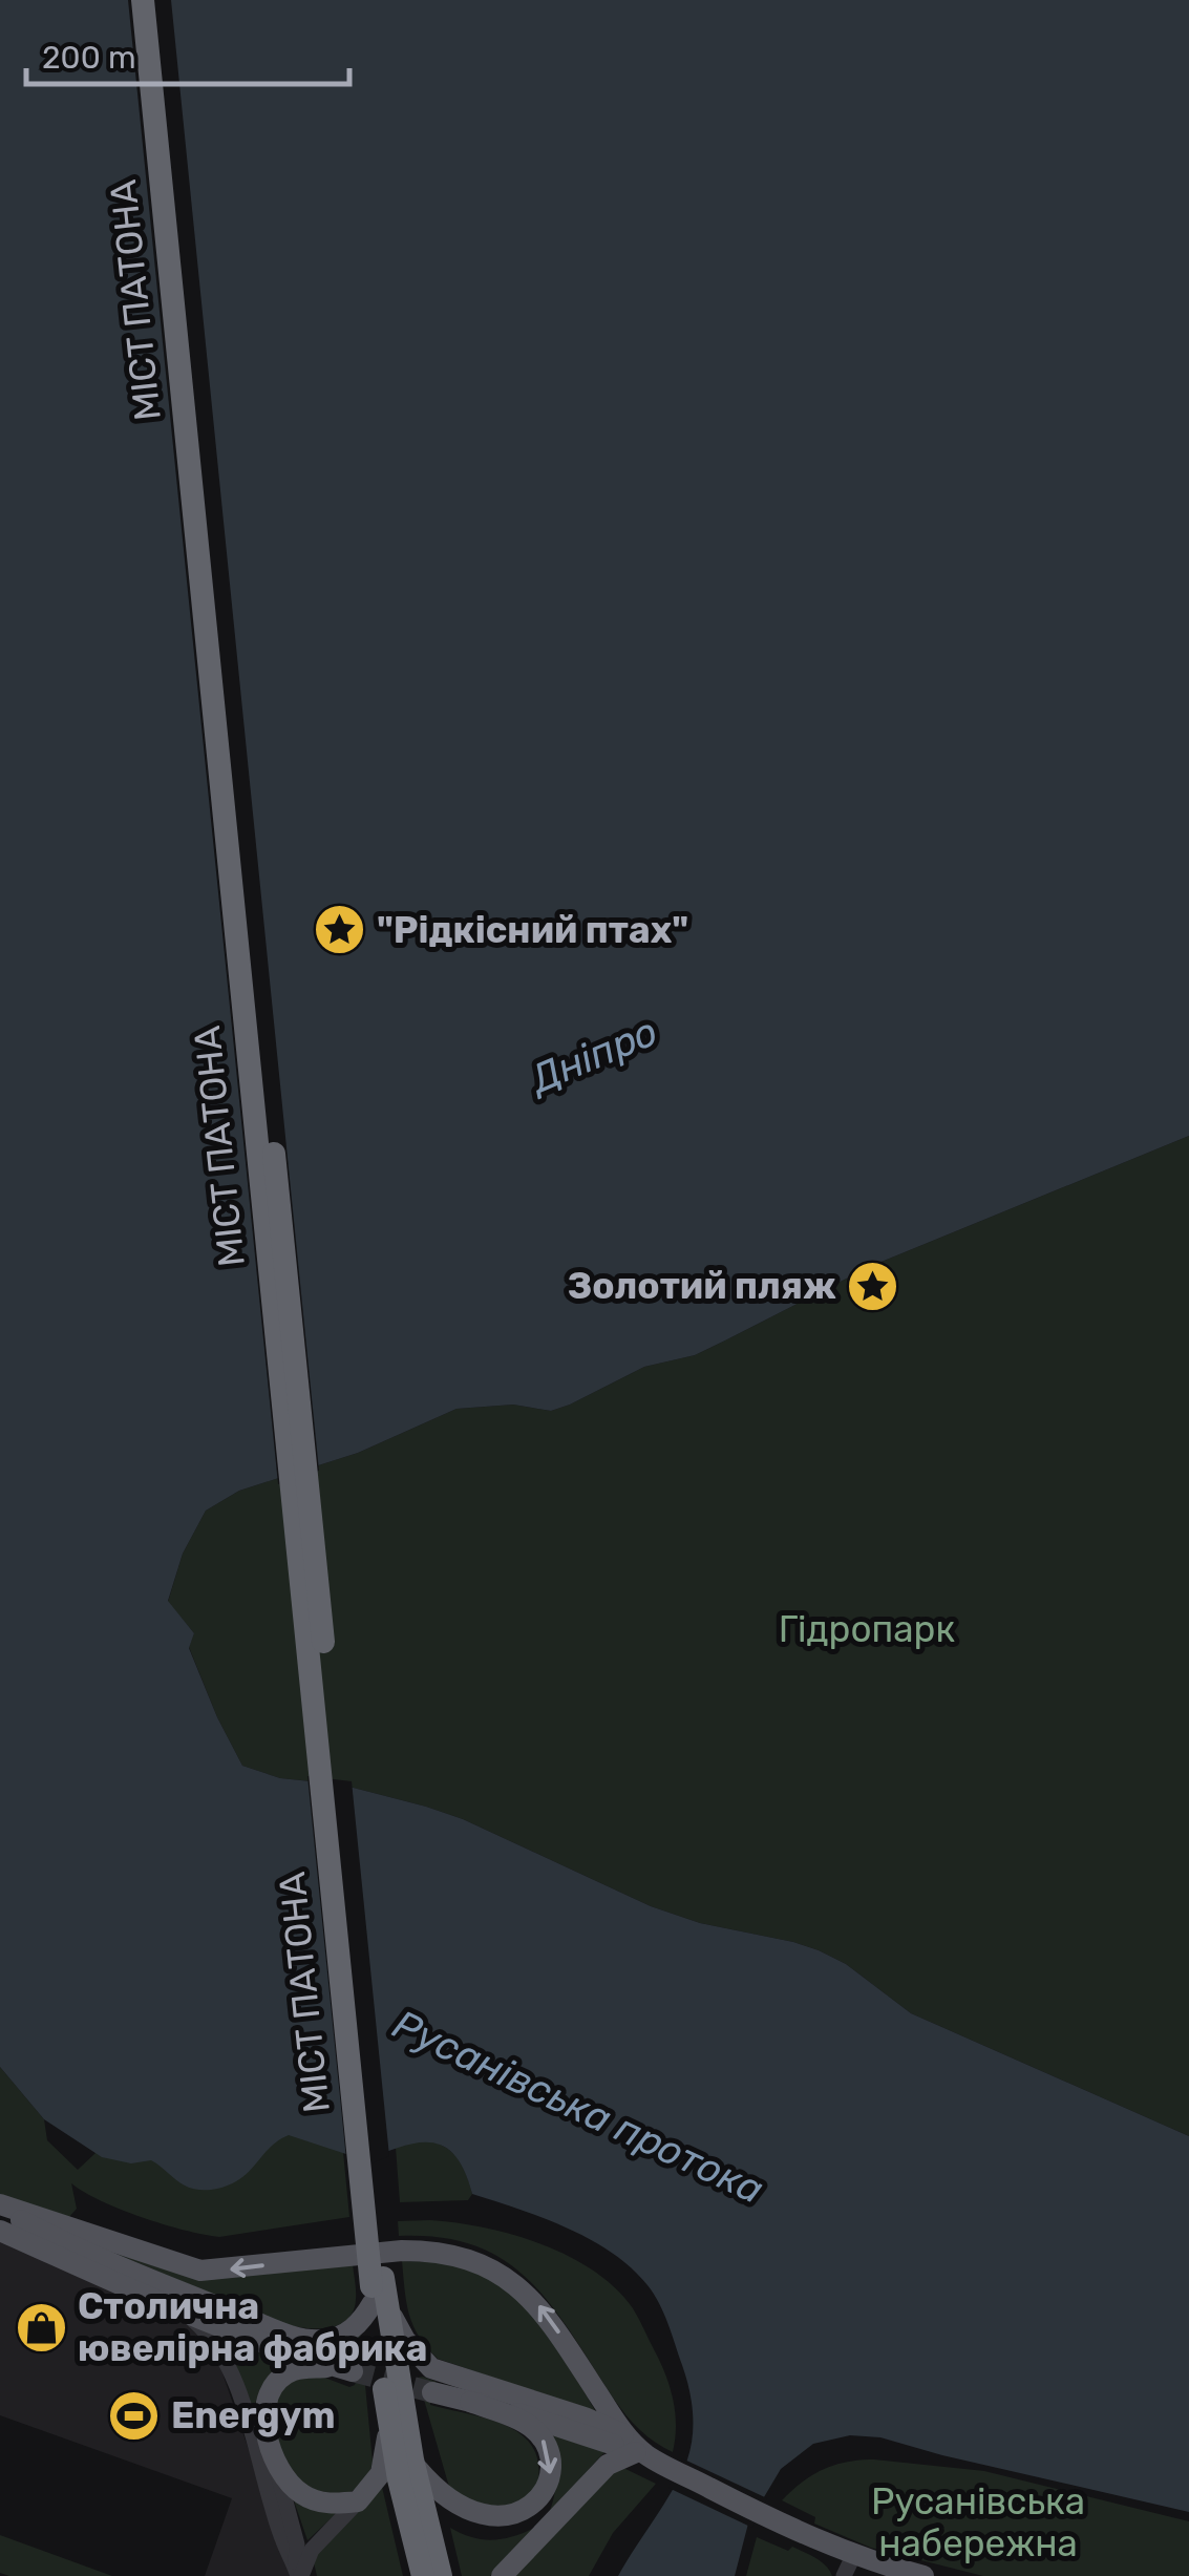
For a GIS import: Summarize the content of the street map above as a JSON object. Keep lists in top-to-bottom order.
{
  "streets": {
    "highway": ["МІСТ ПАТОНА"]
  },
  "water": ["Дніпро", "Русанівська протока"],
  "parks": ["Гідропарк", "Русанівська набережна"],
  "places": {
    "place": ["\"Рідкісний птах\"", "Золотий пляж"],
    "shop": ["Столична ювелірна фабрика"],
    "sports": ["Energym"]
  },
  "scale_bar": "200 m"
}
